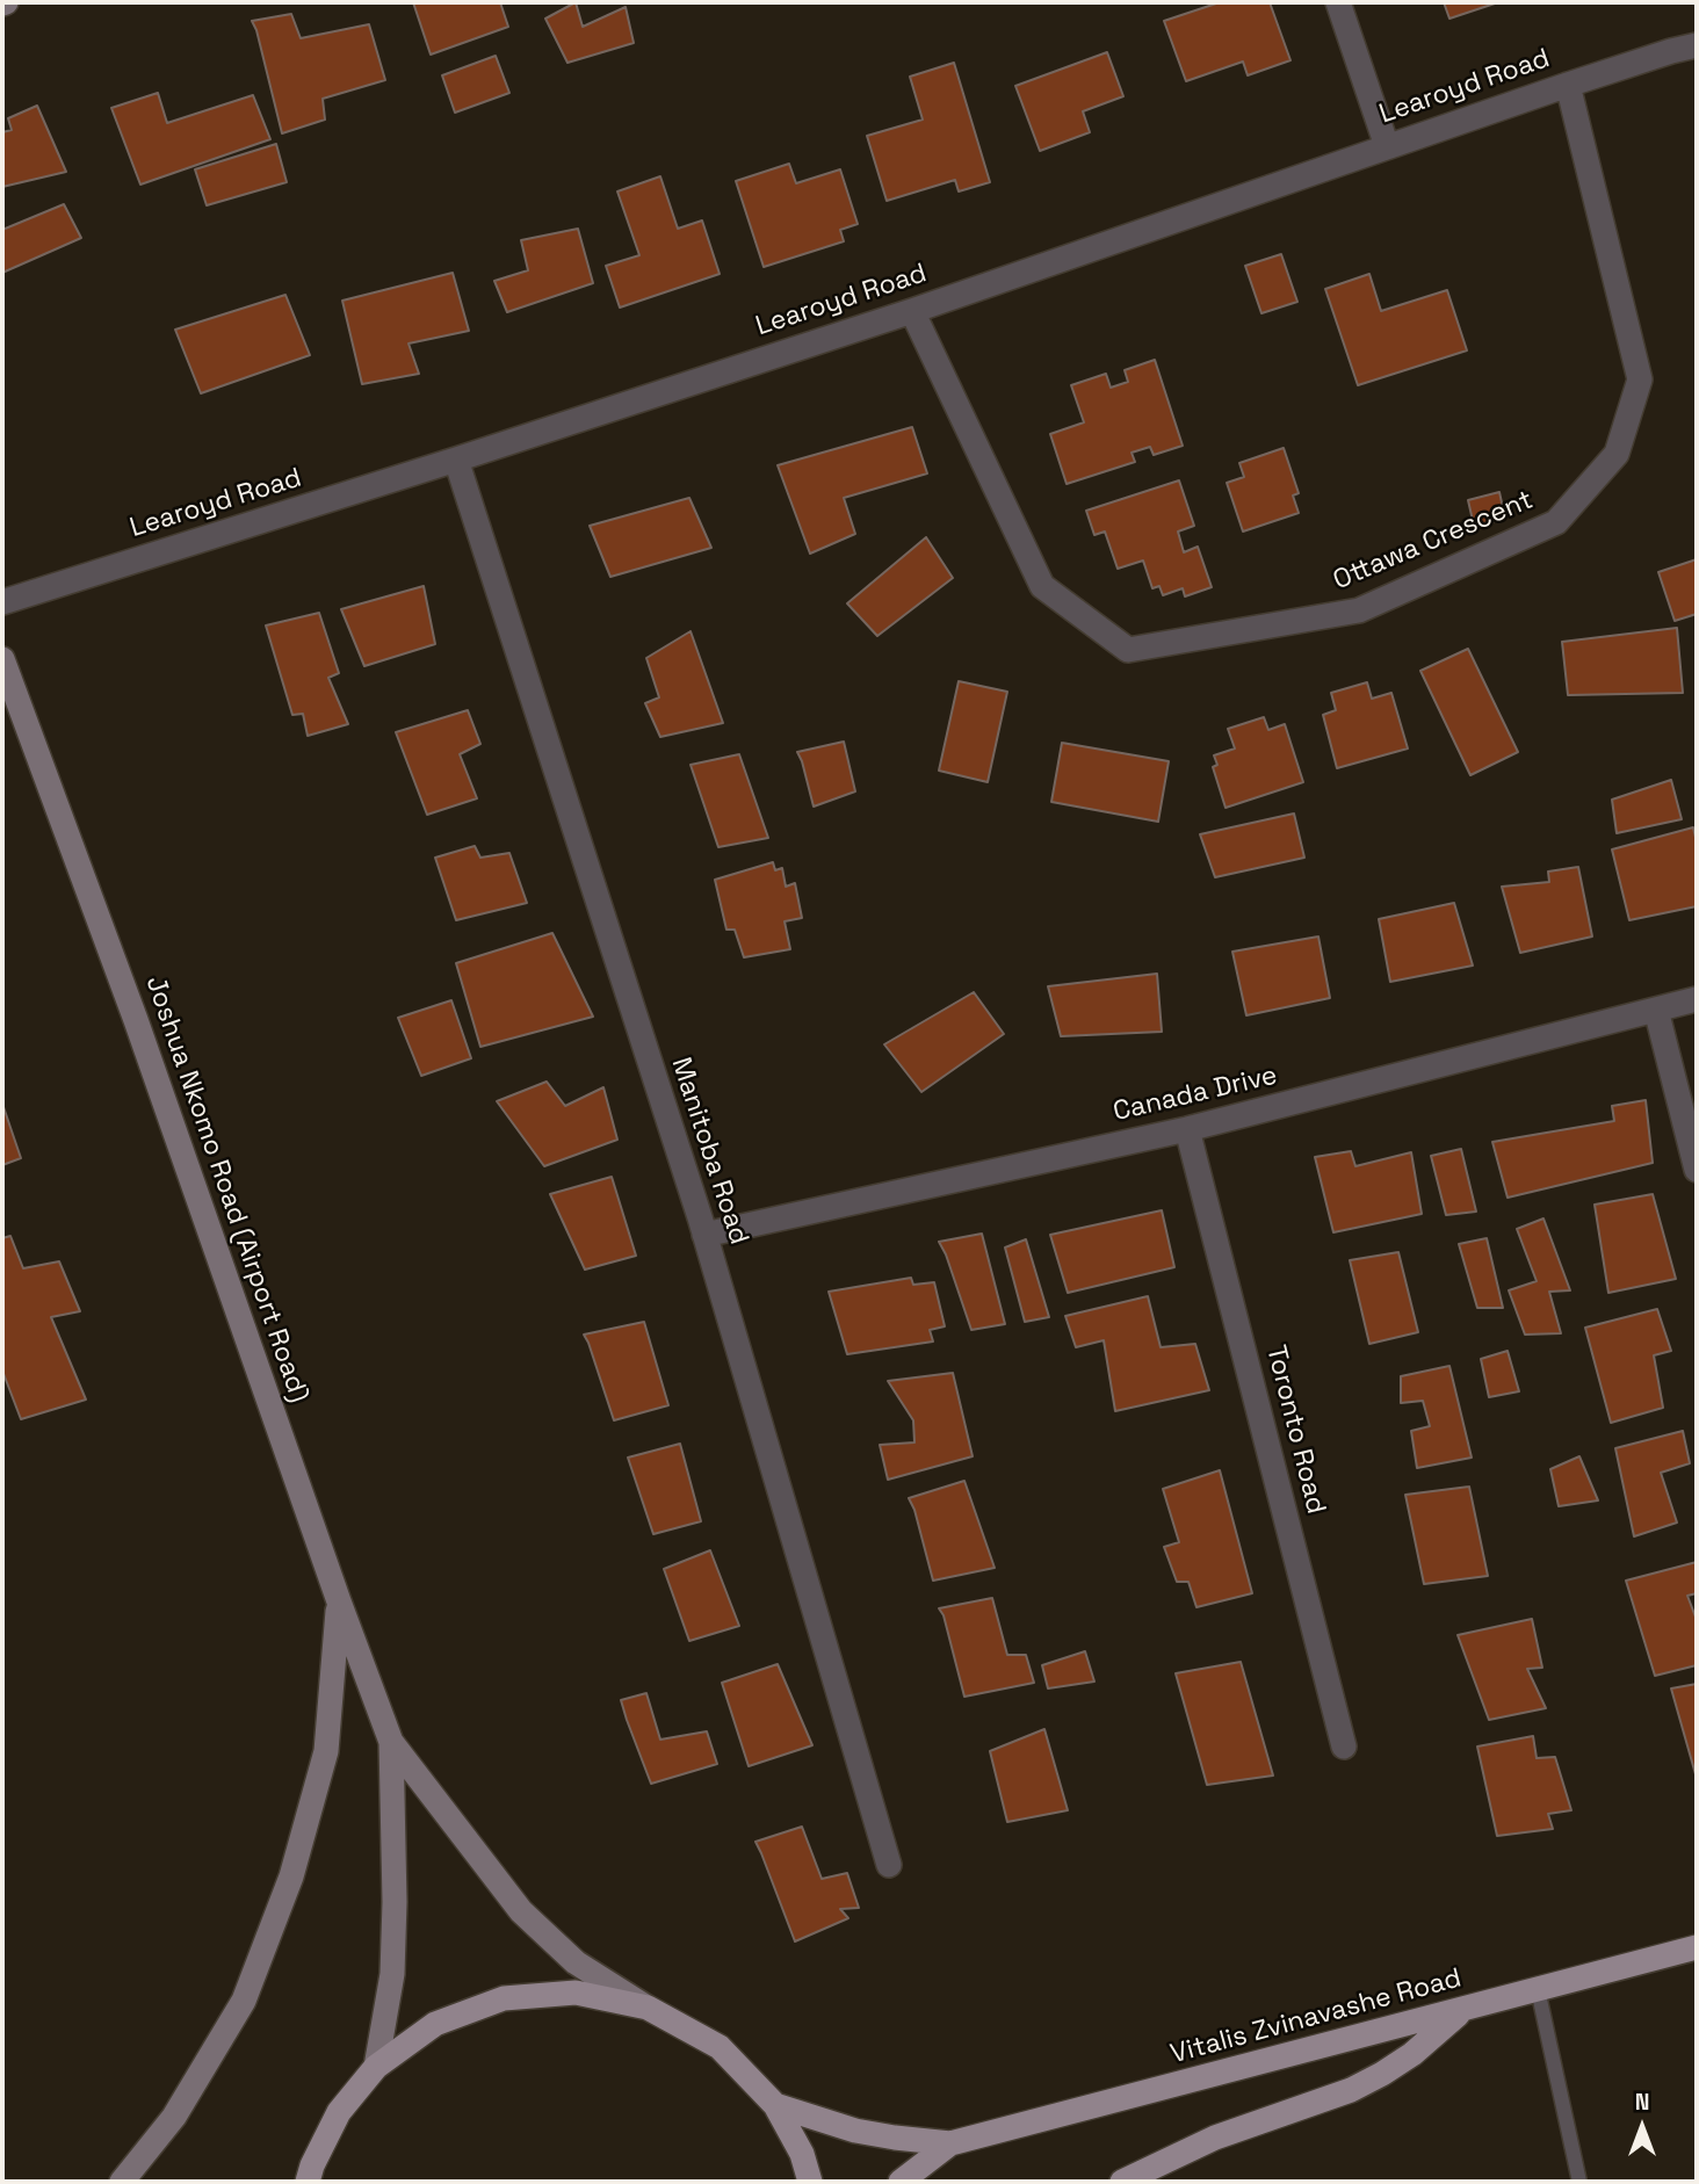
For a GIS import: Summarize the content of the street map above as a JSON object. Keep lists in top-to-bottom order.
{
  "streets": {
    "main road": ["Vitalis Zvinavashe Road"],
    "street": [
      "Learoyd Road",
      "Ottawa Crescent",
      "Canada Drive",
      "Manitoba Road",
      "Joshua Nkomo Road (Airport Road)",
      "Toronto Road"
    ]
  },
  "crossings": [
    ["Learoyd Road", "Ottawa Crescent"],
    ["Learoyd Road", "Manitoba Road"],
    ["Canada Drive", "Manitoba Road"],
    ["Canada Drive", "Toronto Road"]
  ],
  "north": "top"
}
